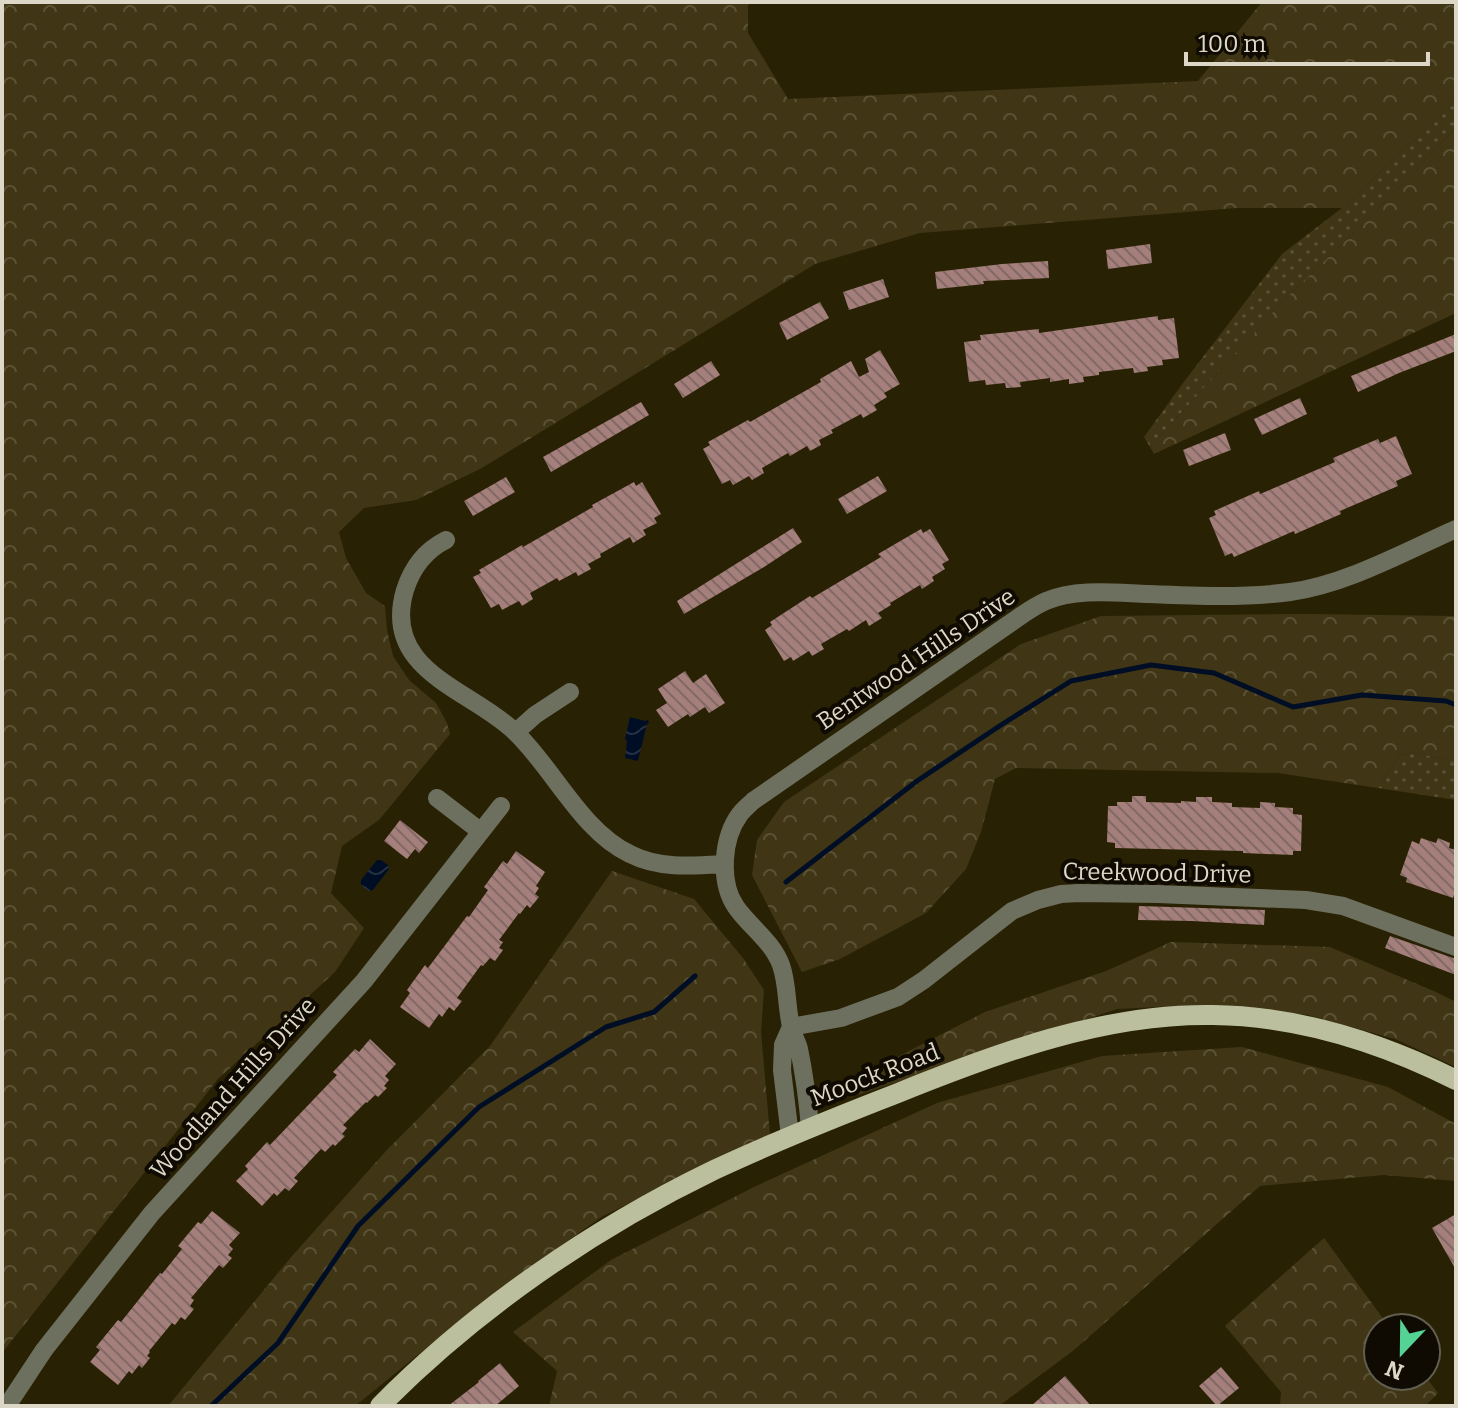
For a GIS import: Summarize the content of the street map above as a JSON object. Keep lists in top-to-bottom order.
{
  "streets": {
    "main road": ["Moock Road"],
    "street": ["Bentwood Hills Drive", "Creekwood Drive", "Woodland Hills Drive"]
  },
  "crossings": [
    ["Bentwood Hills Drive", "Creekwood Drive"],
    ["Bentwood Hills Drive", "Moock Road"]
  ],
  "scale_bar": "100 m",
  "north": "bottom"
}
